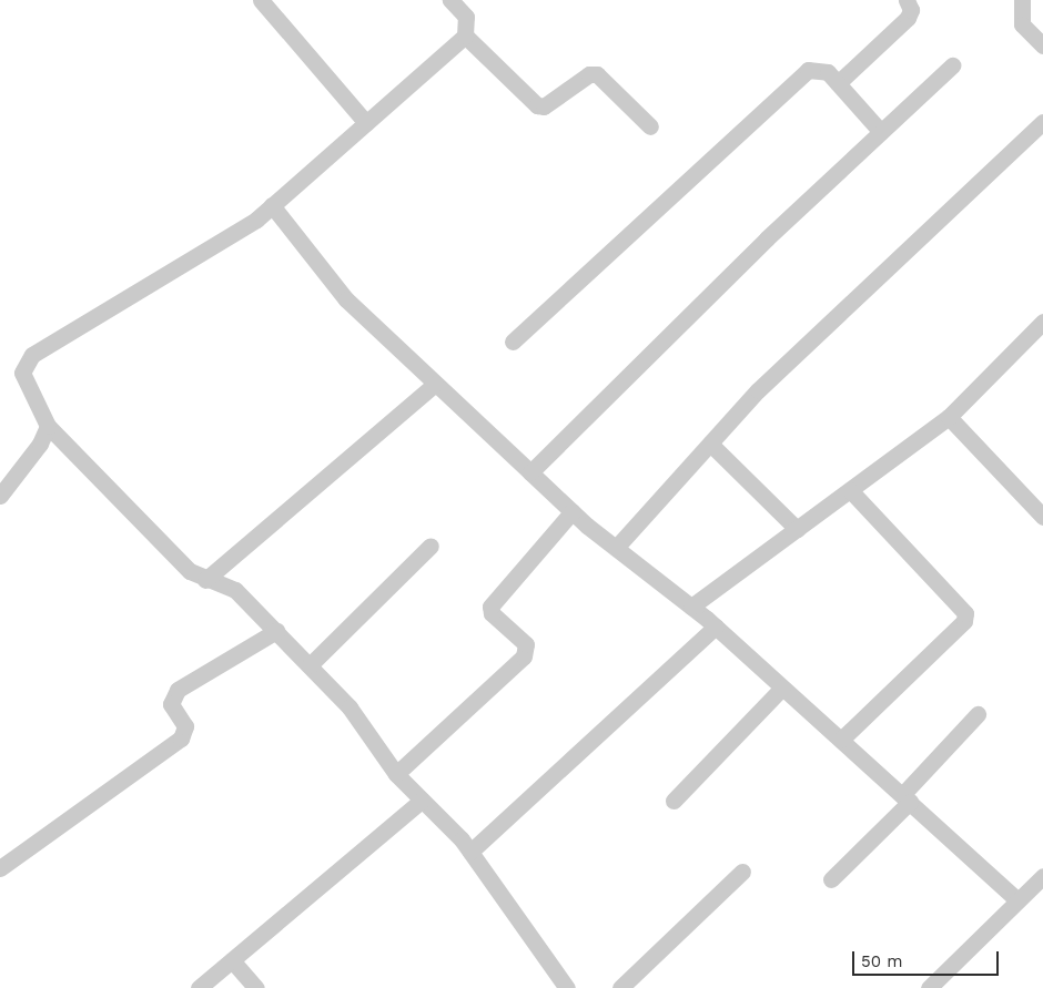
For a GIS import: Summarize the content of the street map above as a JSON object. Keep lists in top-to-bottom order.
{
  "scale_bar": "50 m"
}
